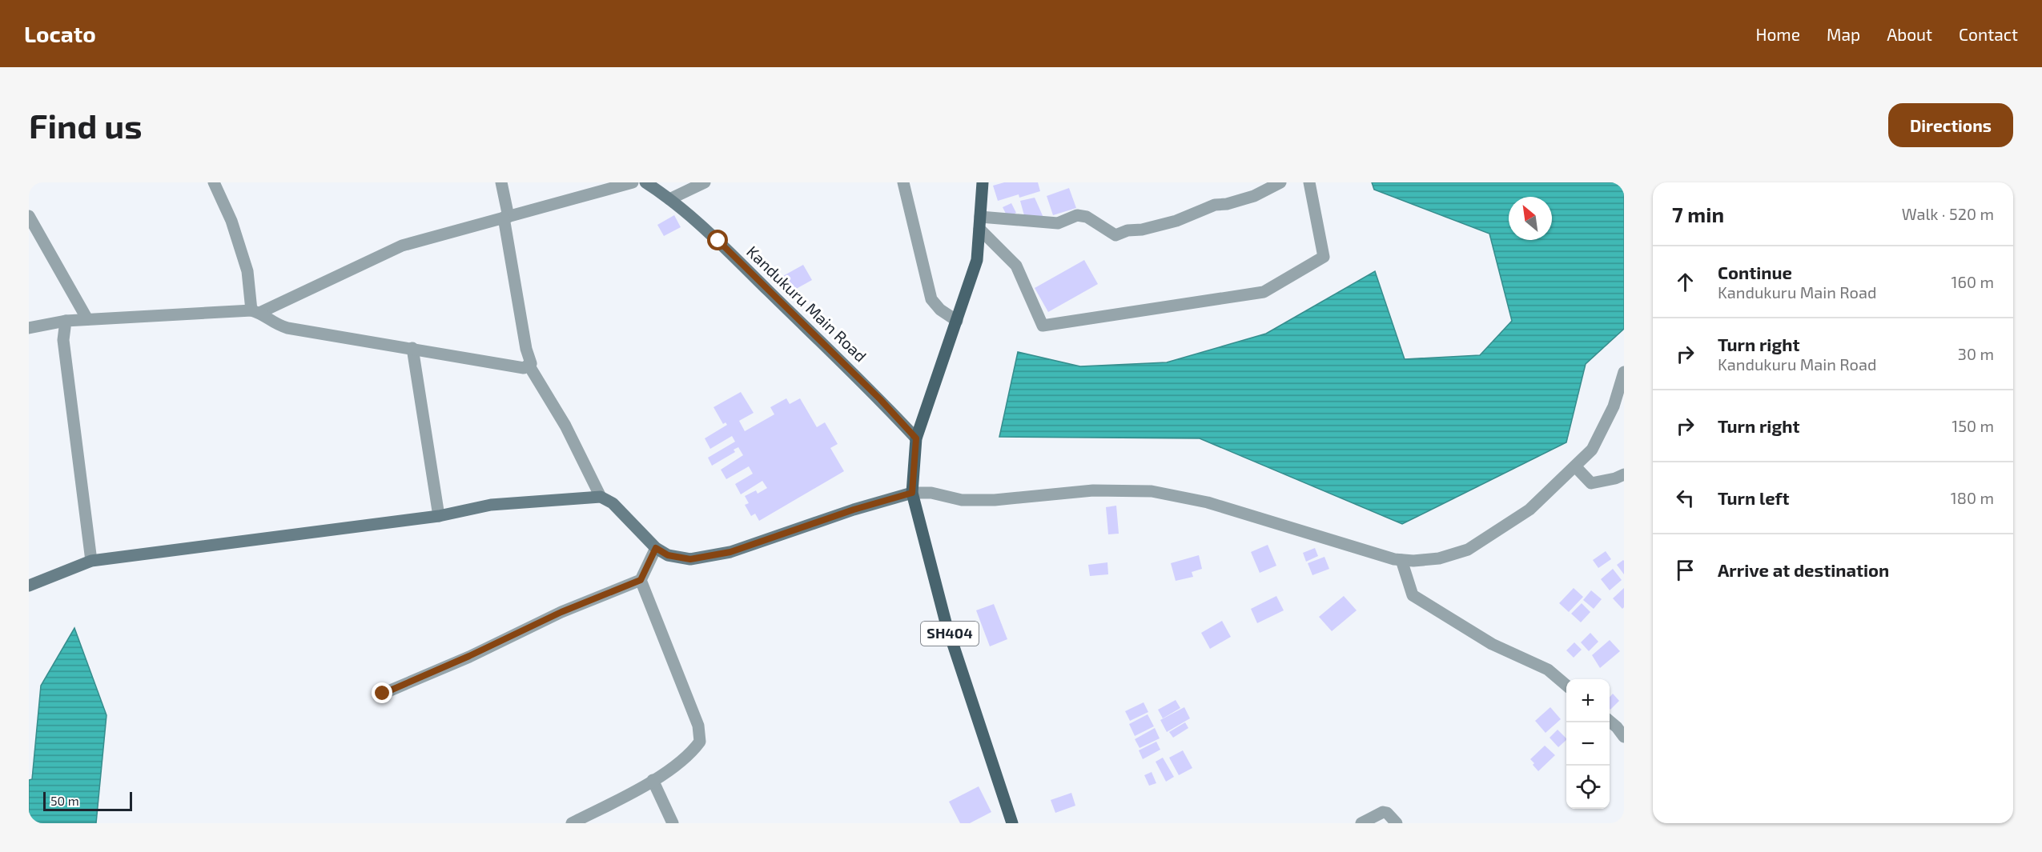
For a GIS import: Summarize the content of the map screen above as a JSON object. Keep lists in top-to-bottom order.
{
  "streets": {
    "main road": ["SH404"],
    "street": ["Kandukuru Main Road"]
  },
  "crossings": [
    ["Kandukuru Main Road", "SH404"]
  ],
  "scale_bar": "50 m",
  "north": "top left",
  "page": {
    "header": "Locato",
    "nav": [
      "Home",
      "Map",
      "About",
      "Contact"
    ],
    "buttons": "Directions",
    "title": "Find us",
    "heading": ["7 min", "Walk · 520 m"],
    "list": [
      ["Continue", "Kandukuru Main Road", "160 m"],
      ["Turn right", "Kandukuru Main Road", "30 m"],
      ["Turn right", "150 m"],
      ["Turn left", "180 m"],
      "Arrive at destination"
    ],
    "map_buttons": ["+", "−"],
    "scale": "50 m"
  }
}
